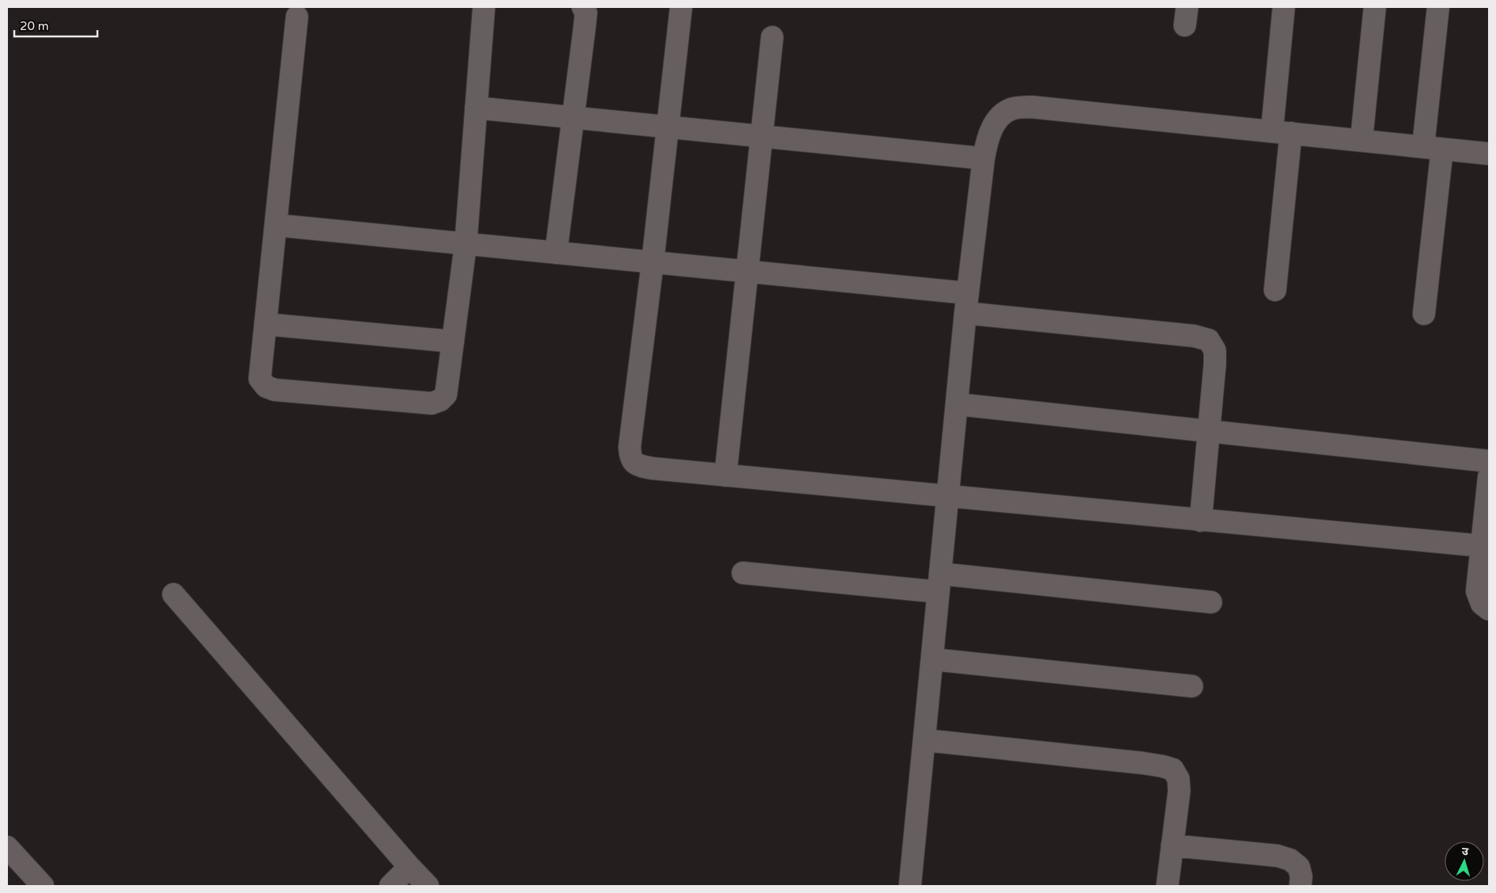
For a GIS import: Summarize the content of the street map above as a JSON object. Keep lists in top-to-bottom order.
{
  "scale_bar": "20 m",
  "north": "top"
}
